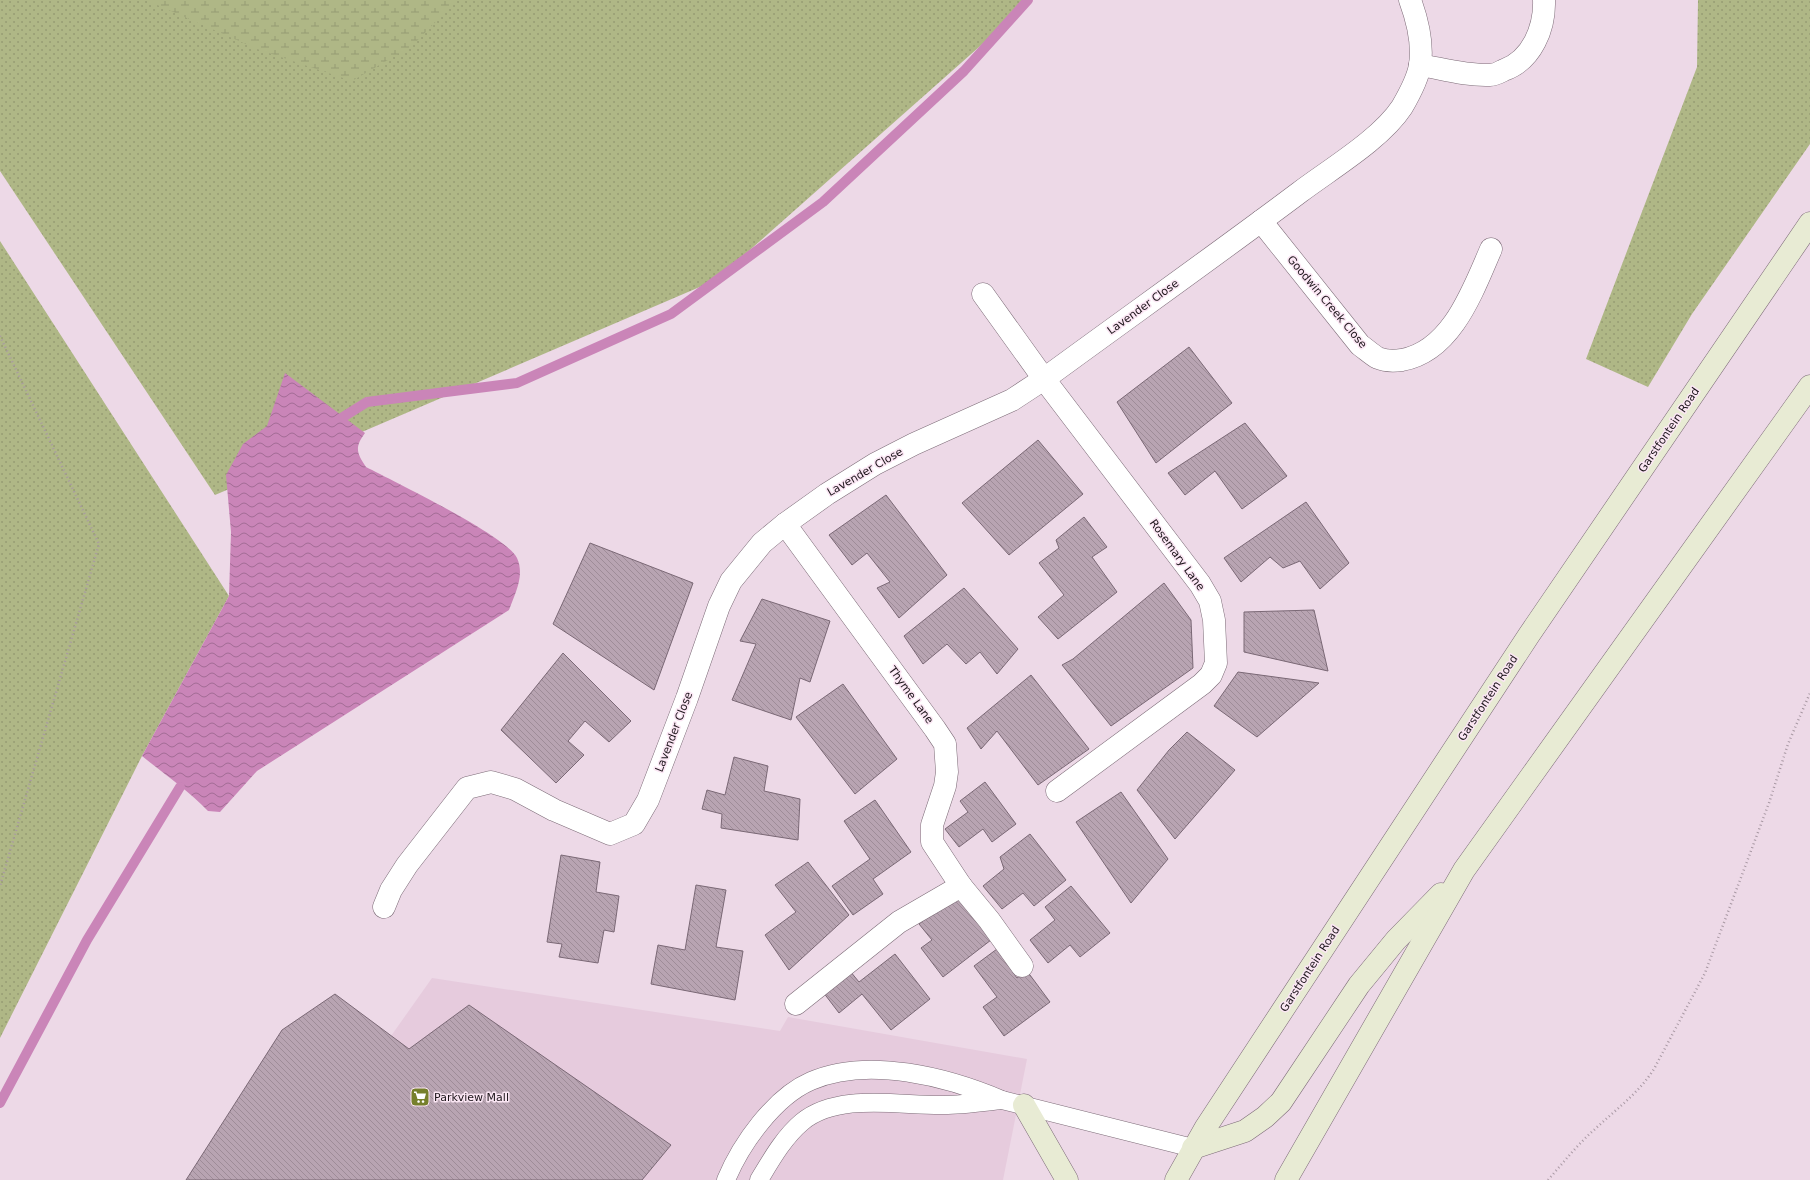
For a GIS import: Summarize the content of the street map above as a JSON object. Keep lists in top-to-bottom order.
{
  "streets": {
    "main road": ["Garstfontein Road"],
    "street": [
      "Goodwin Creek Close",
      "Lavender Close",
      "Rosemary Lane",
      "Thyme Lane"
    ]
  },
  "crossings": [
    ["Goodwin Creek Close", "Lavender Close"],
    ["Lavender Close", "Rosemary Lane"],
    ["Lavender Close", "Thyme Lane"]
  ],
  "places": {
    "supermarket": ["Parkview Mall"]
  }
}
